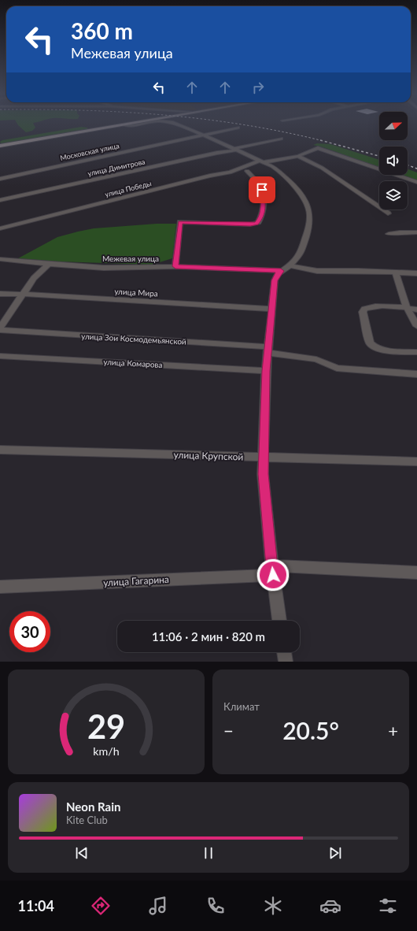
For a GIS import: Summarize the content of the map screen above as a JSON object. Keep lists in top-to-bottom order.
{
  "streets": {
    "street": [
      "Московская улица",
      "улица Димитрова",
      "улица Победы",
      "Межевая улица",
      "улица Мира",
      "улица Зои Космодемьянской",
      "улица Комарова",
      "улица Крупской",
      "улица Гагарина"
    ]
  },
  "north": "right",
  "page": {
    "turn": ["360 m", "Межевая улица"],
    "limit": "30",
    "trip": "11:06 · 2 мин · 820 m",
    "tile": "Климат",
    "heat": ["−", "20.5°", "+"],
    "song": ["Neon Rain", "Kite Club"],
    "tabs": "11:04",
    "gauge": ["29", "km/h"]
  }
}
